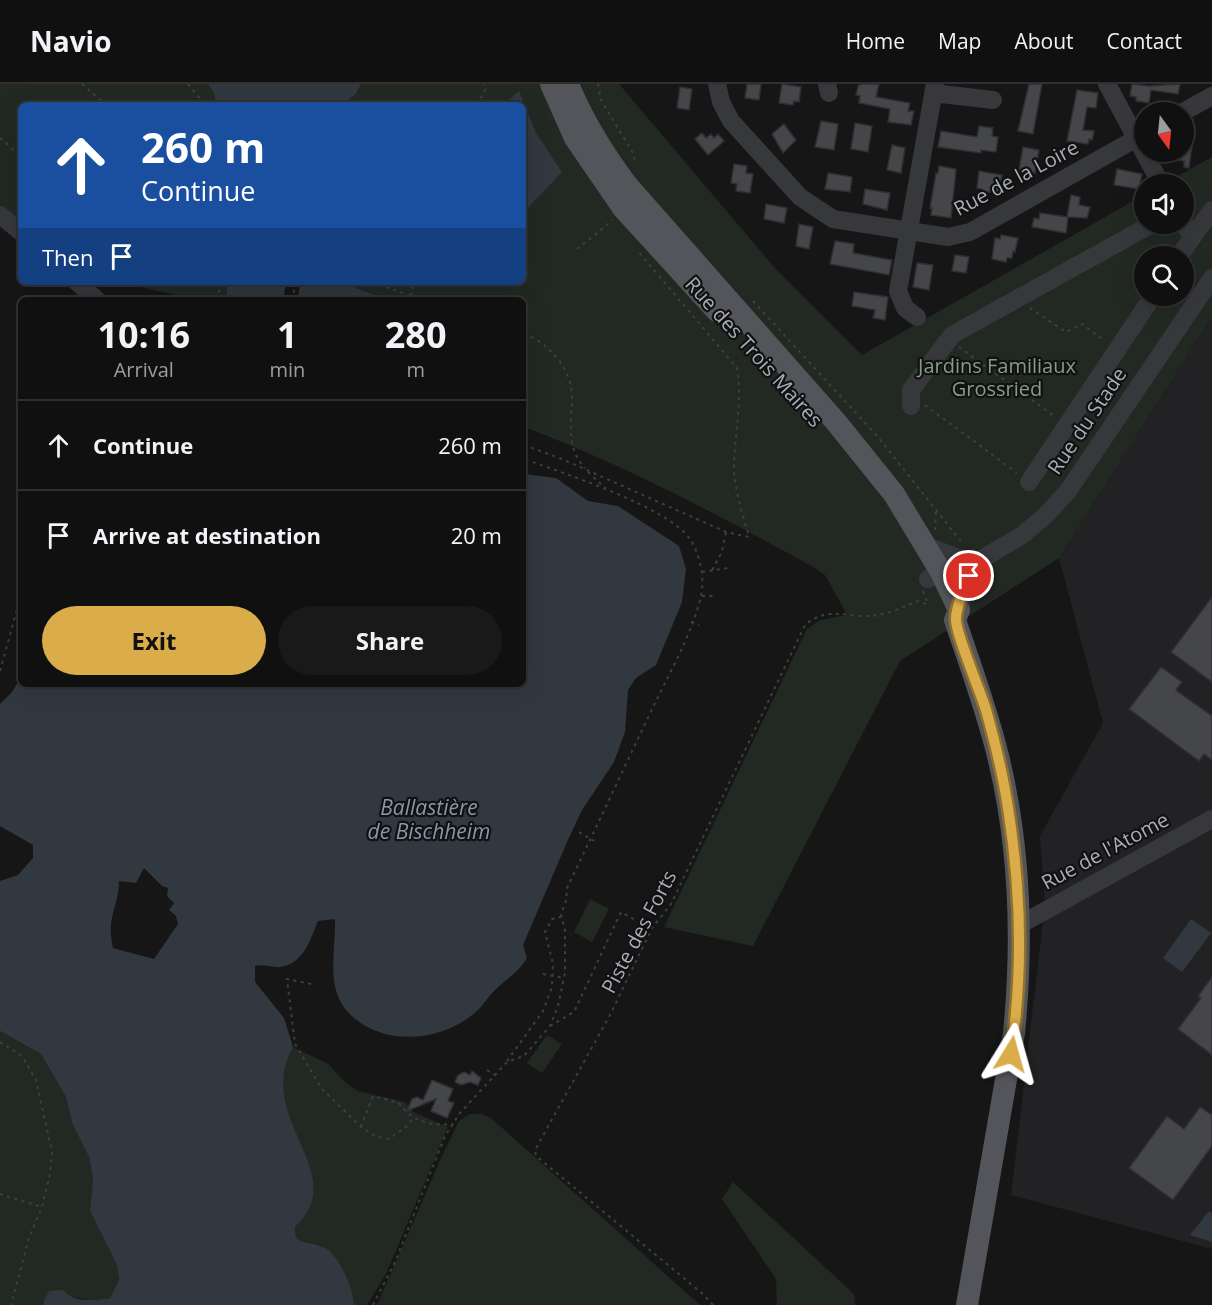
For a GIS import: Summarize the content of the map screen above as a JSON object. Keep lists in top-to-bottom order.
{
  "streets": {
    "main road": ["Rue des Trois Maires"],
    "street": ["Rue de la Loire", "Rue du Stade", "Rue de l'Atome"],
    "path": ["Piste des Forts"]
  },
  "crossings": [
    ["Rue des Trois Maires", "Rue du Stade"],
    ["Rue des Trois Maires", "Rue de l'Atome"],
    ["Rue des Trois Maires", "Piste des Forts"],
    ["Rue du Stade", "Piste des Forts"]
  ],
  "water": ["Ballastière de Bischheim"],
  "parks": ["Jardins Familiaux Grossried"],
  "north": "bottom",
  "page": {
    "header": "Navio",
    "nav": [
      "Home",
      "Map",
      "About",
      "Contact"
    ],
    "turn": ["260 m", "Continue"],
    "then": "Then",
    "eta": [
      "10:16",
      "Arrival",
      "1",
      "min",
      "280",
      "m"
    ],
    "list": [
      {
        "name": "Continue",
        "value": "260 m"
      },
      {
        "name": "Arrive at destination",
        "value": "20 m"
      }
    ],
    "buttons": ["Exit", "Share"]
  }
}
